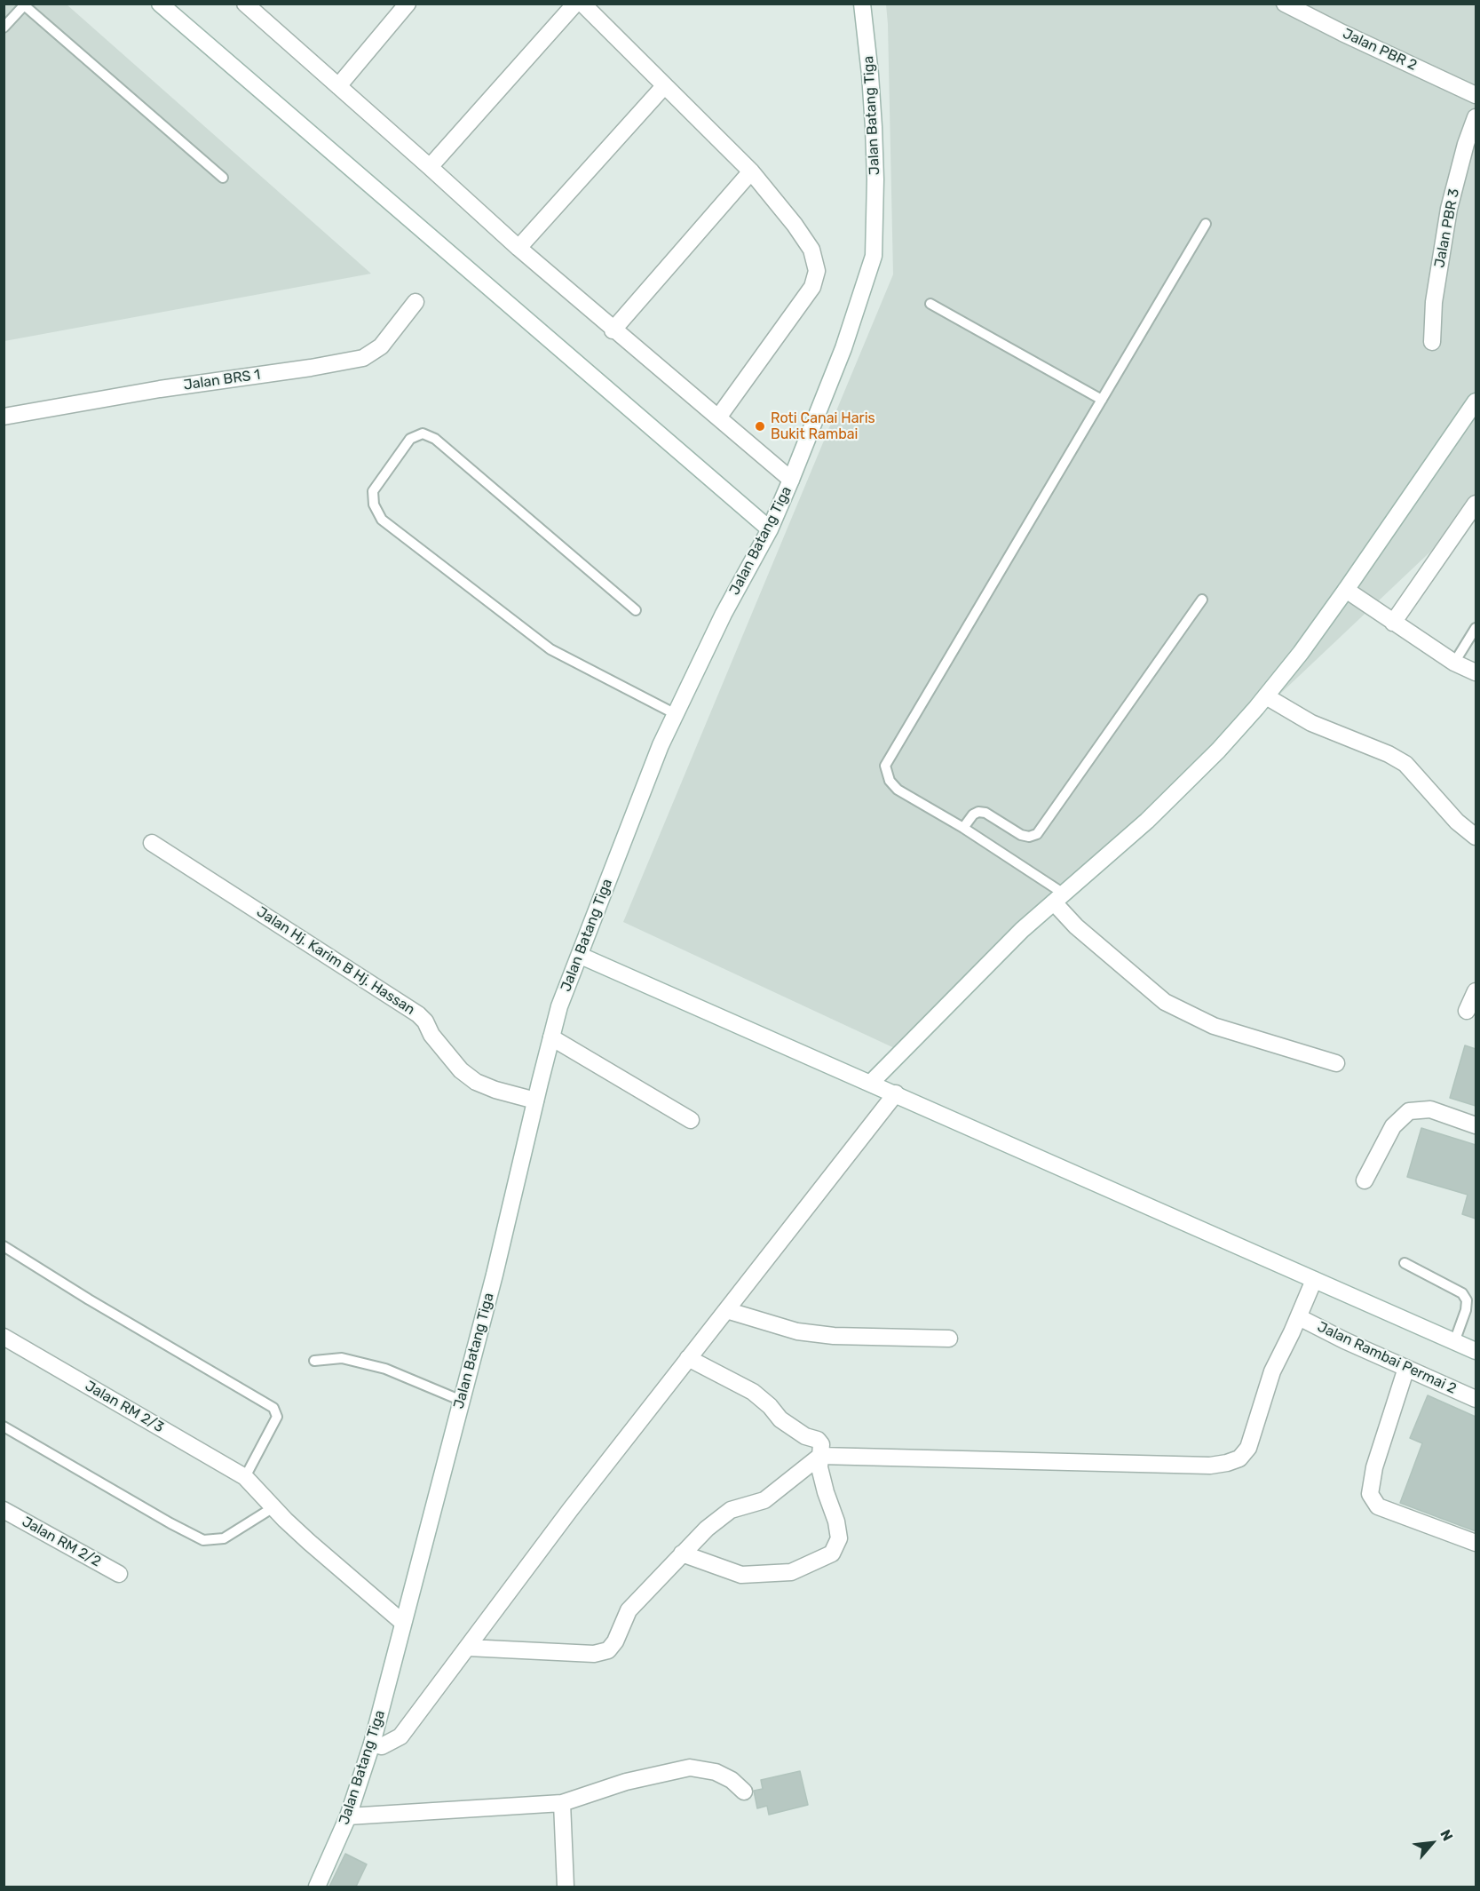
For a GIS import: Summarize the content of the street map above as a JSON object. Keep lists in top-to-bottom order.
{
  "streets": {
    "street": [
      "Jalan PBR 2",
      "Jalan Batang Tiga",
      "Jalan PBR 3",
      "Jalan BRS 1",
      "Jalan Hj. Karim B Hj. Hassan",
      "Jalan Rambai Permai 2",
      "Jalan RM 2/3",
      "Jalan RM 2/2"
    ]
  },
  "crossings": [
    ["Jalan Batang Tiga", "Jalan Hj. Karim B Hj. Hassan"],
    ["Jalan Batang Tiga", "Jalan RM 2/3"]
  ],
  "places": ["Roti Canai Haris Bukit Rambai"],
  "north": "top right"
}
